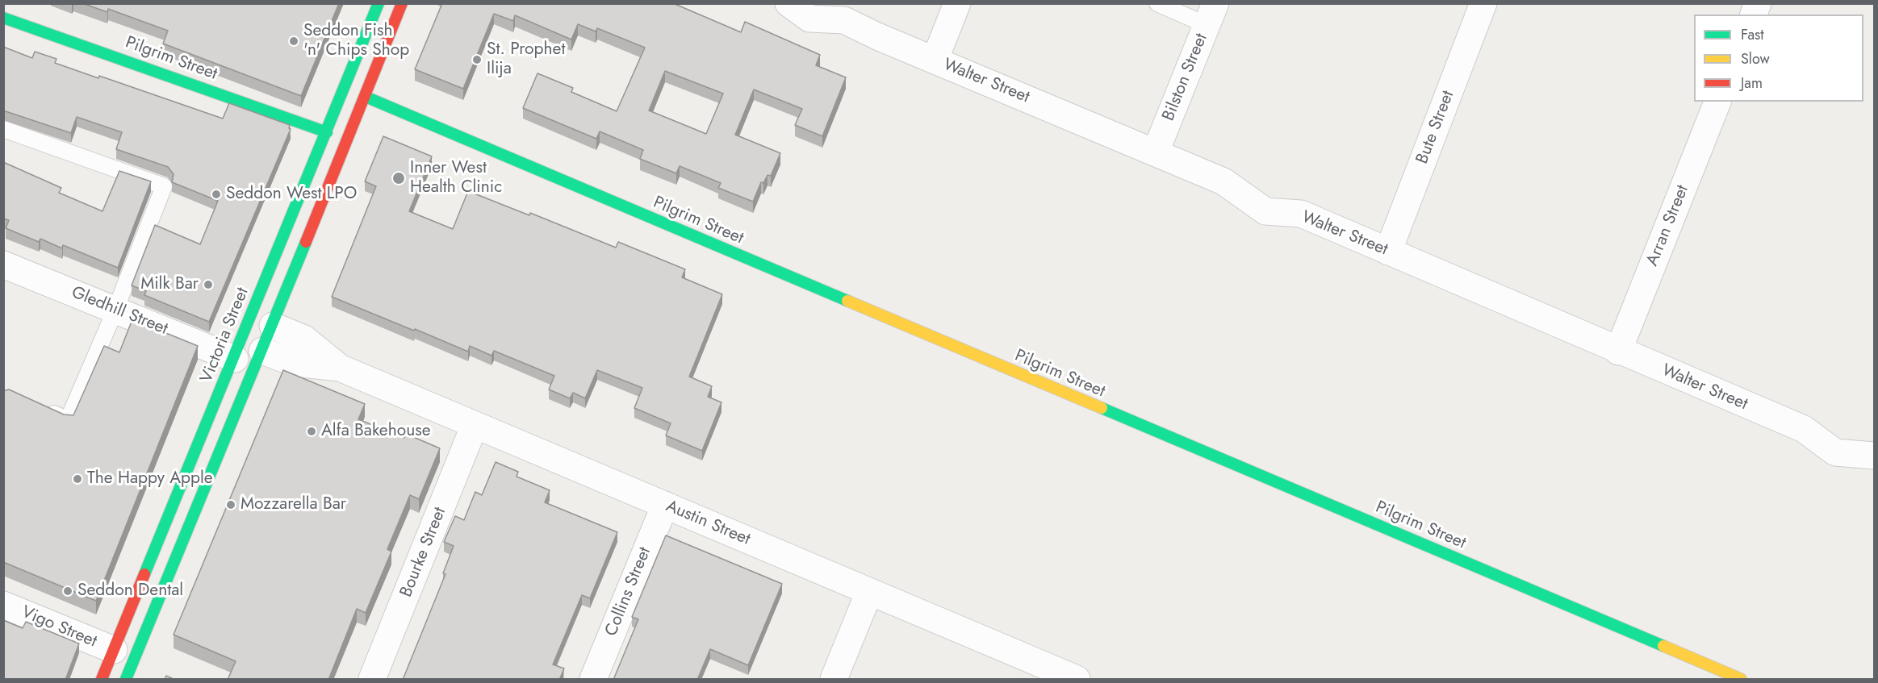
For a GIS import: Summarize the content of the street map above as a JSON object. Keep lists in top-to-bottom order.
{
  "streets": {
    "street": [
      "Pilgrim Street",
      "Bilston Street",
      "Walter Street",
      "Bute Street",
      "Arran Street",
      "Gledhill Street",
      "Victoria Street",
      "Austin Street",
      "Bourke Street",
      "Collins Street",
      "Vigo Street"
    ]
  },
  "crossings": [
    ["Pilgrim Street", "Victoria Street"],
    ["Bilston Street", "Walter Street"],
    ["Walter Street", "Bute Street"],
    ["Walter Street", "Arran Street"],
    ["Gledhill Street", "Victoria Street"],
    ["Gledhill Street", "Austin Street"],
    ["Victoria Street", "Austin Street"],
    ["Victoria Street", "Vigo Street"],
    ["Austin Street", "Bourke Street"],
    ["Austin Street", "Collins Street"]
  ],
  "places": [
    "Seddon Fish 'n' Chips Shop",
    "St. Prophet Ilija",
    "Inner West Health Clinic",
    "Seddon West LPO",
    "Milk Bar",
    "Alfa Bakehouse",
    "The Happy Apple",
    "Mozzarella Bar",
    "Seddon Dental"
  ],
  "legend": ["Fast", "Slow", "Jam"]
}
